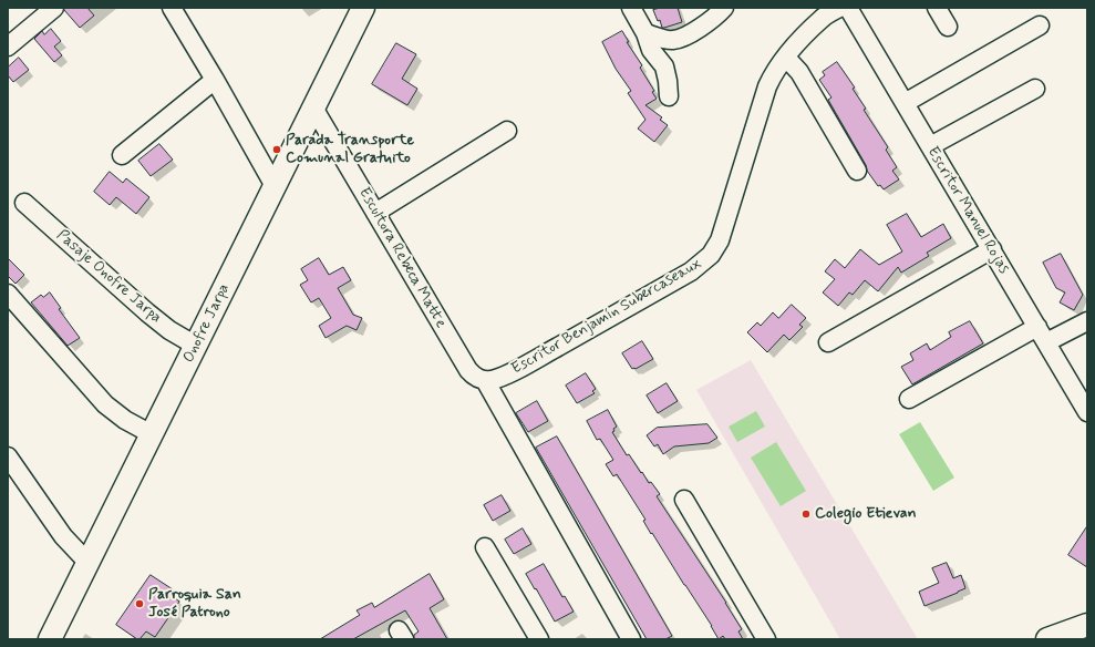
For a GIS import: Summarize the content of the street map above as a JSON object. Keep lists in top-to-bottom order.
{
  "streets": {
    "street": [
      "Escritor Manuel Rojas",
      "Escultora Rebeca Matte",
      "Pasaje Onofre Jarpa",
      "Escritor Benjamín Subercaseaux",
      "Onofre Jarpa"
    ]
  },
  "crossings": [
    ["Escultora Rebeca Matte", "Escritor Benjamín Subercaseaux"],
    ["Escultora Rebeca Matte", "Onofre Jarpa"],
    ["Pasaje Onofre Jarpa", "Onofre Jarpa"]
  ],
  "places": ["Parada Transporte Comunal Gratuito", "Colegio Etievan", "Parroquia San José Patrono"]
}
